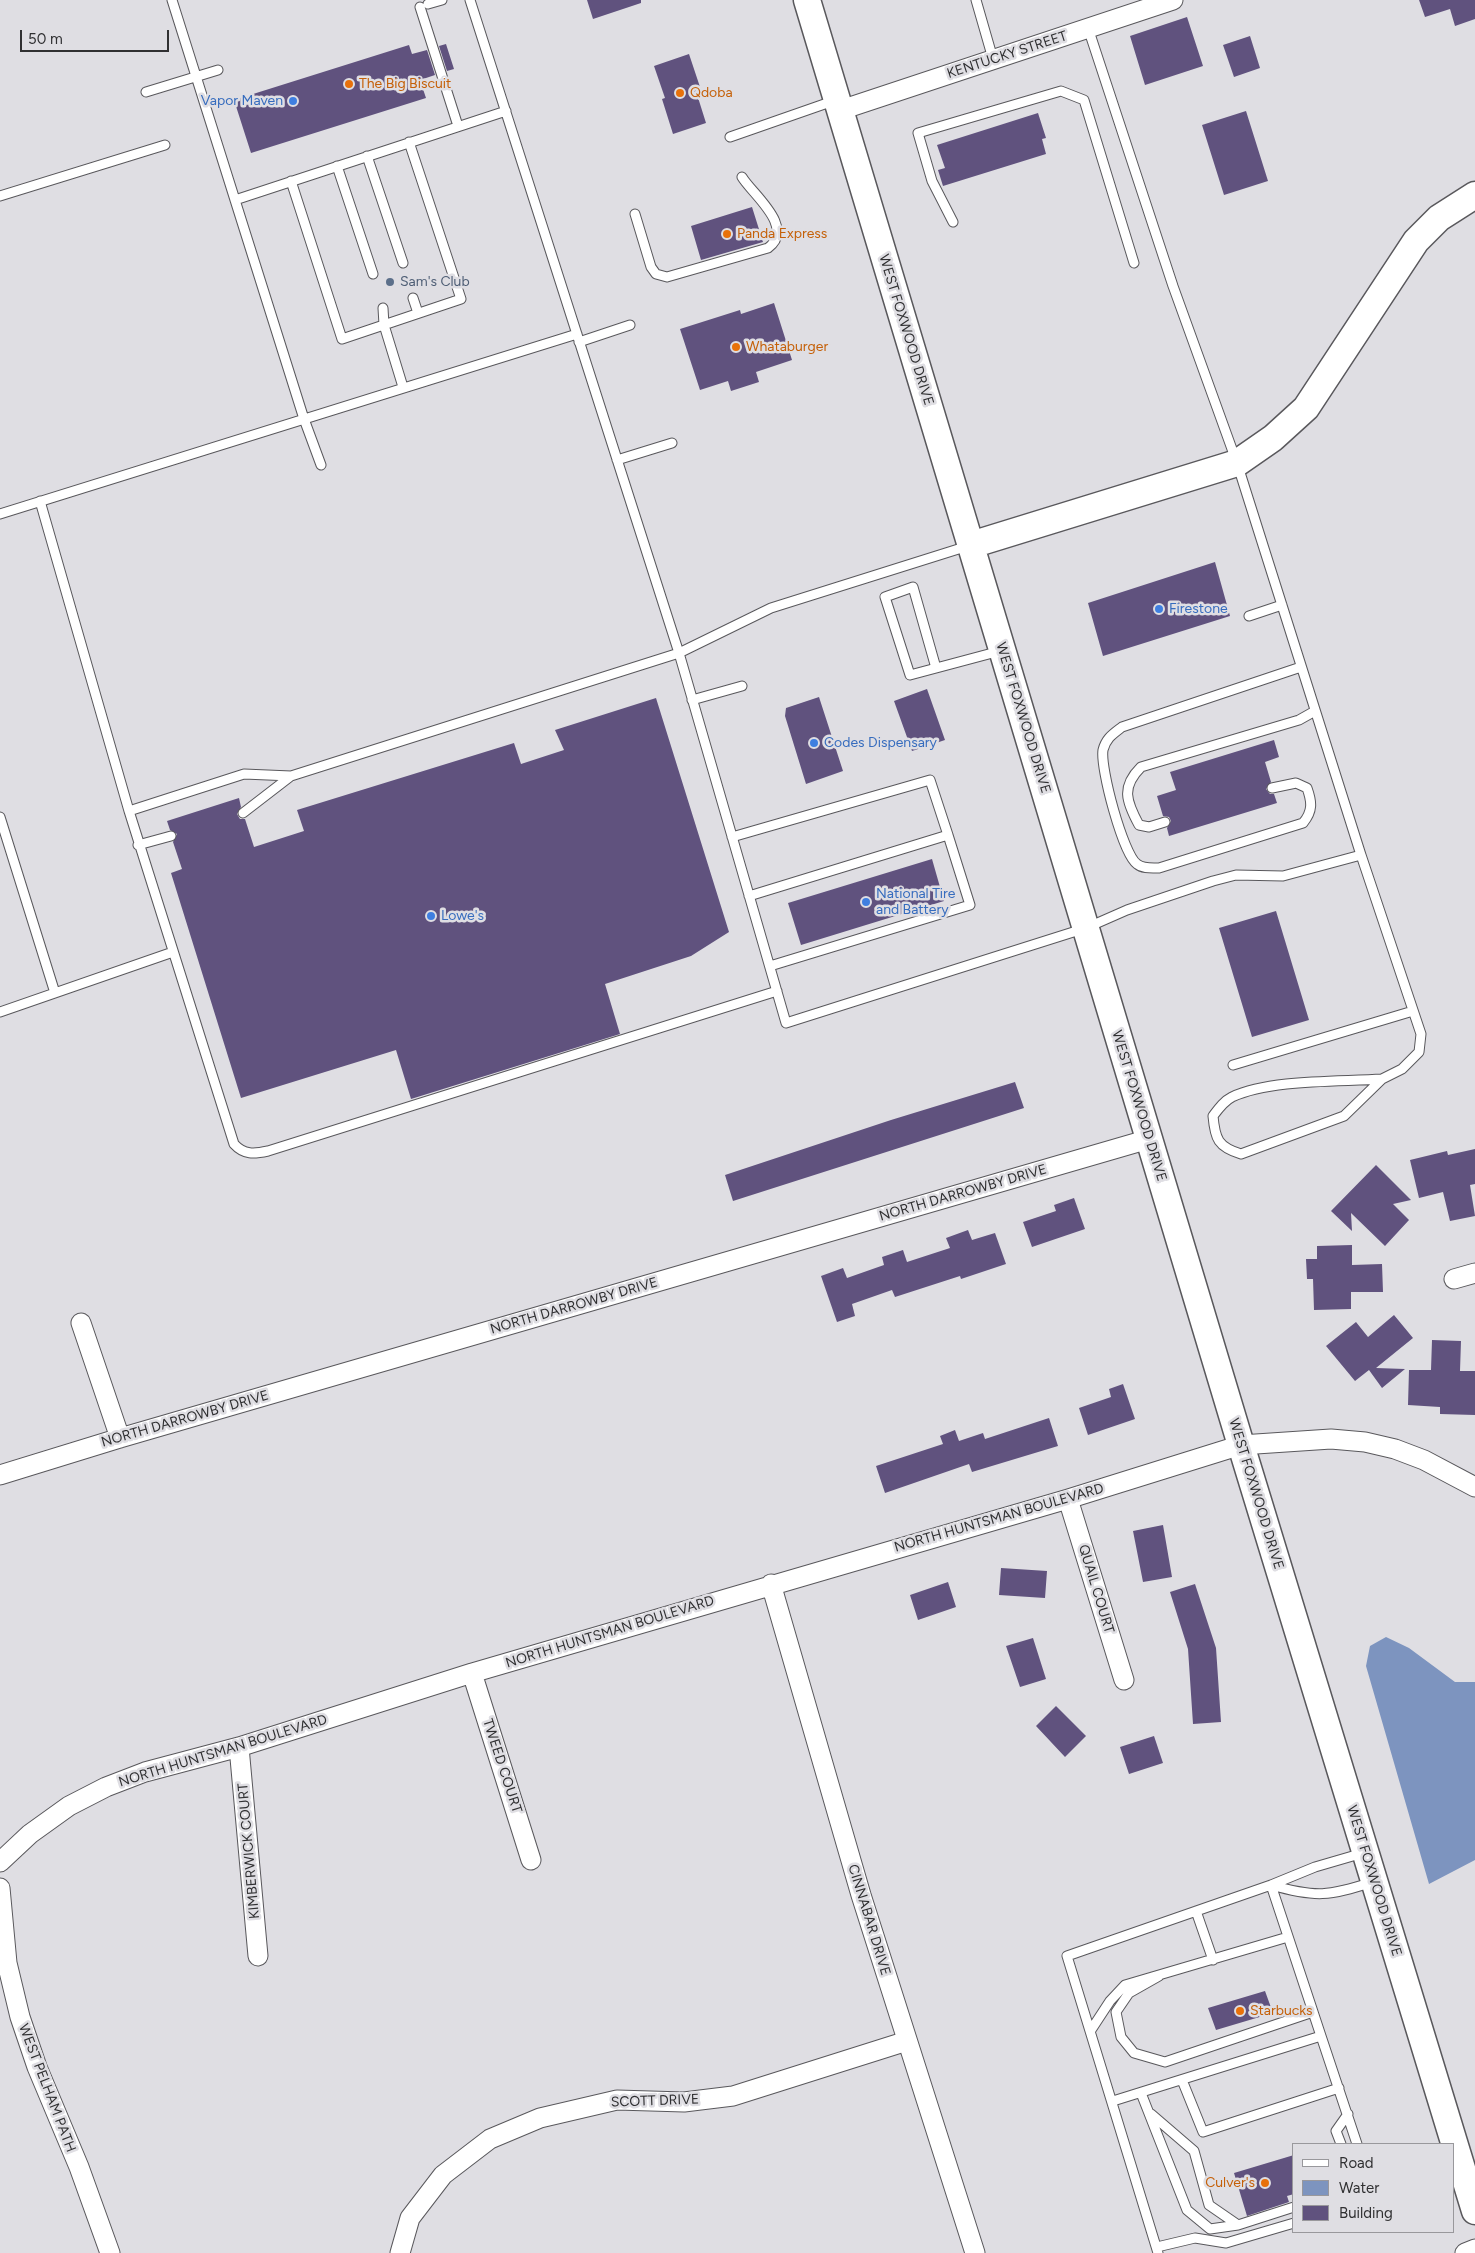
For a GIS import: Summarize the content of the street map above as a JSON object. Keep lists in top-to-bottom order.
{
  "streets": {
    "main road": ["WEST FOXWOOD DRIVE"],
    "street": [
      "KENTUCKY STREET",
      "NORTH DARROWBY DRIVE",
      "NORTH HUNTSMAN BOULEVARD",
      "QUAIL COURT",
      "TWEED COURT",
      "KIMBERWICK COURT",
      "CINNABAR DRIVE",
      "WEST PELHAM PATH",
      "SCOTT DRIVE"
    ]
  },
  "crossings": [
    ["KENTUCKY STREET", "WEST FOXWOOD DRIVE"],
    ["WEST FOXWOOD DRIVE", "NORTH DARROWBY DRIVE"],
    ["WEST FOXWOOD DRIVE", "NORTH HUNTSMAN BOULEVARD"],
    ["NORTH HUNTSMAN BOULEVARD", "QUAIL COURT"],
    ["NORTH HUNTSMAN BOULEVARD", "TWEED COURT"],
    ["NORTH HUNTSMAN BOULEVARD", "KIMBERWICK COURT"],
    ["NORTH HUNTSMAN BOULEVARD", "CINNABAR DRIVE"],
    ["CINNABAR DRIVE", "SCOTT DRIVE"]
  ],
  "places": [
    "The Big Biscuit",
    "Qdoba",
    "Vapor Maven",
    "Panda Express",
    "Sam's Club",
    "Whataburger",
    "Firestone",
    "Codes Dispensary",
    "National Tire and Battery",
    "Lowe's",
    "Starbucks",
    "Culver's"
  ],
  "legend": ["Road", "Water", "Building"],
  "scale_bar": "50 m"
}
